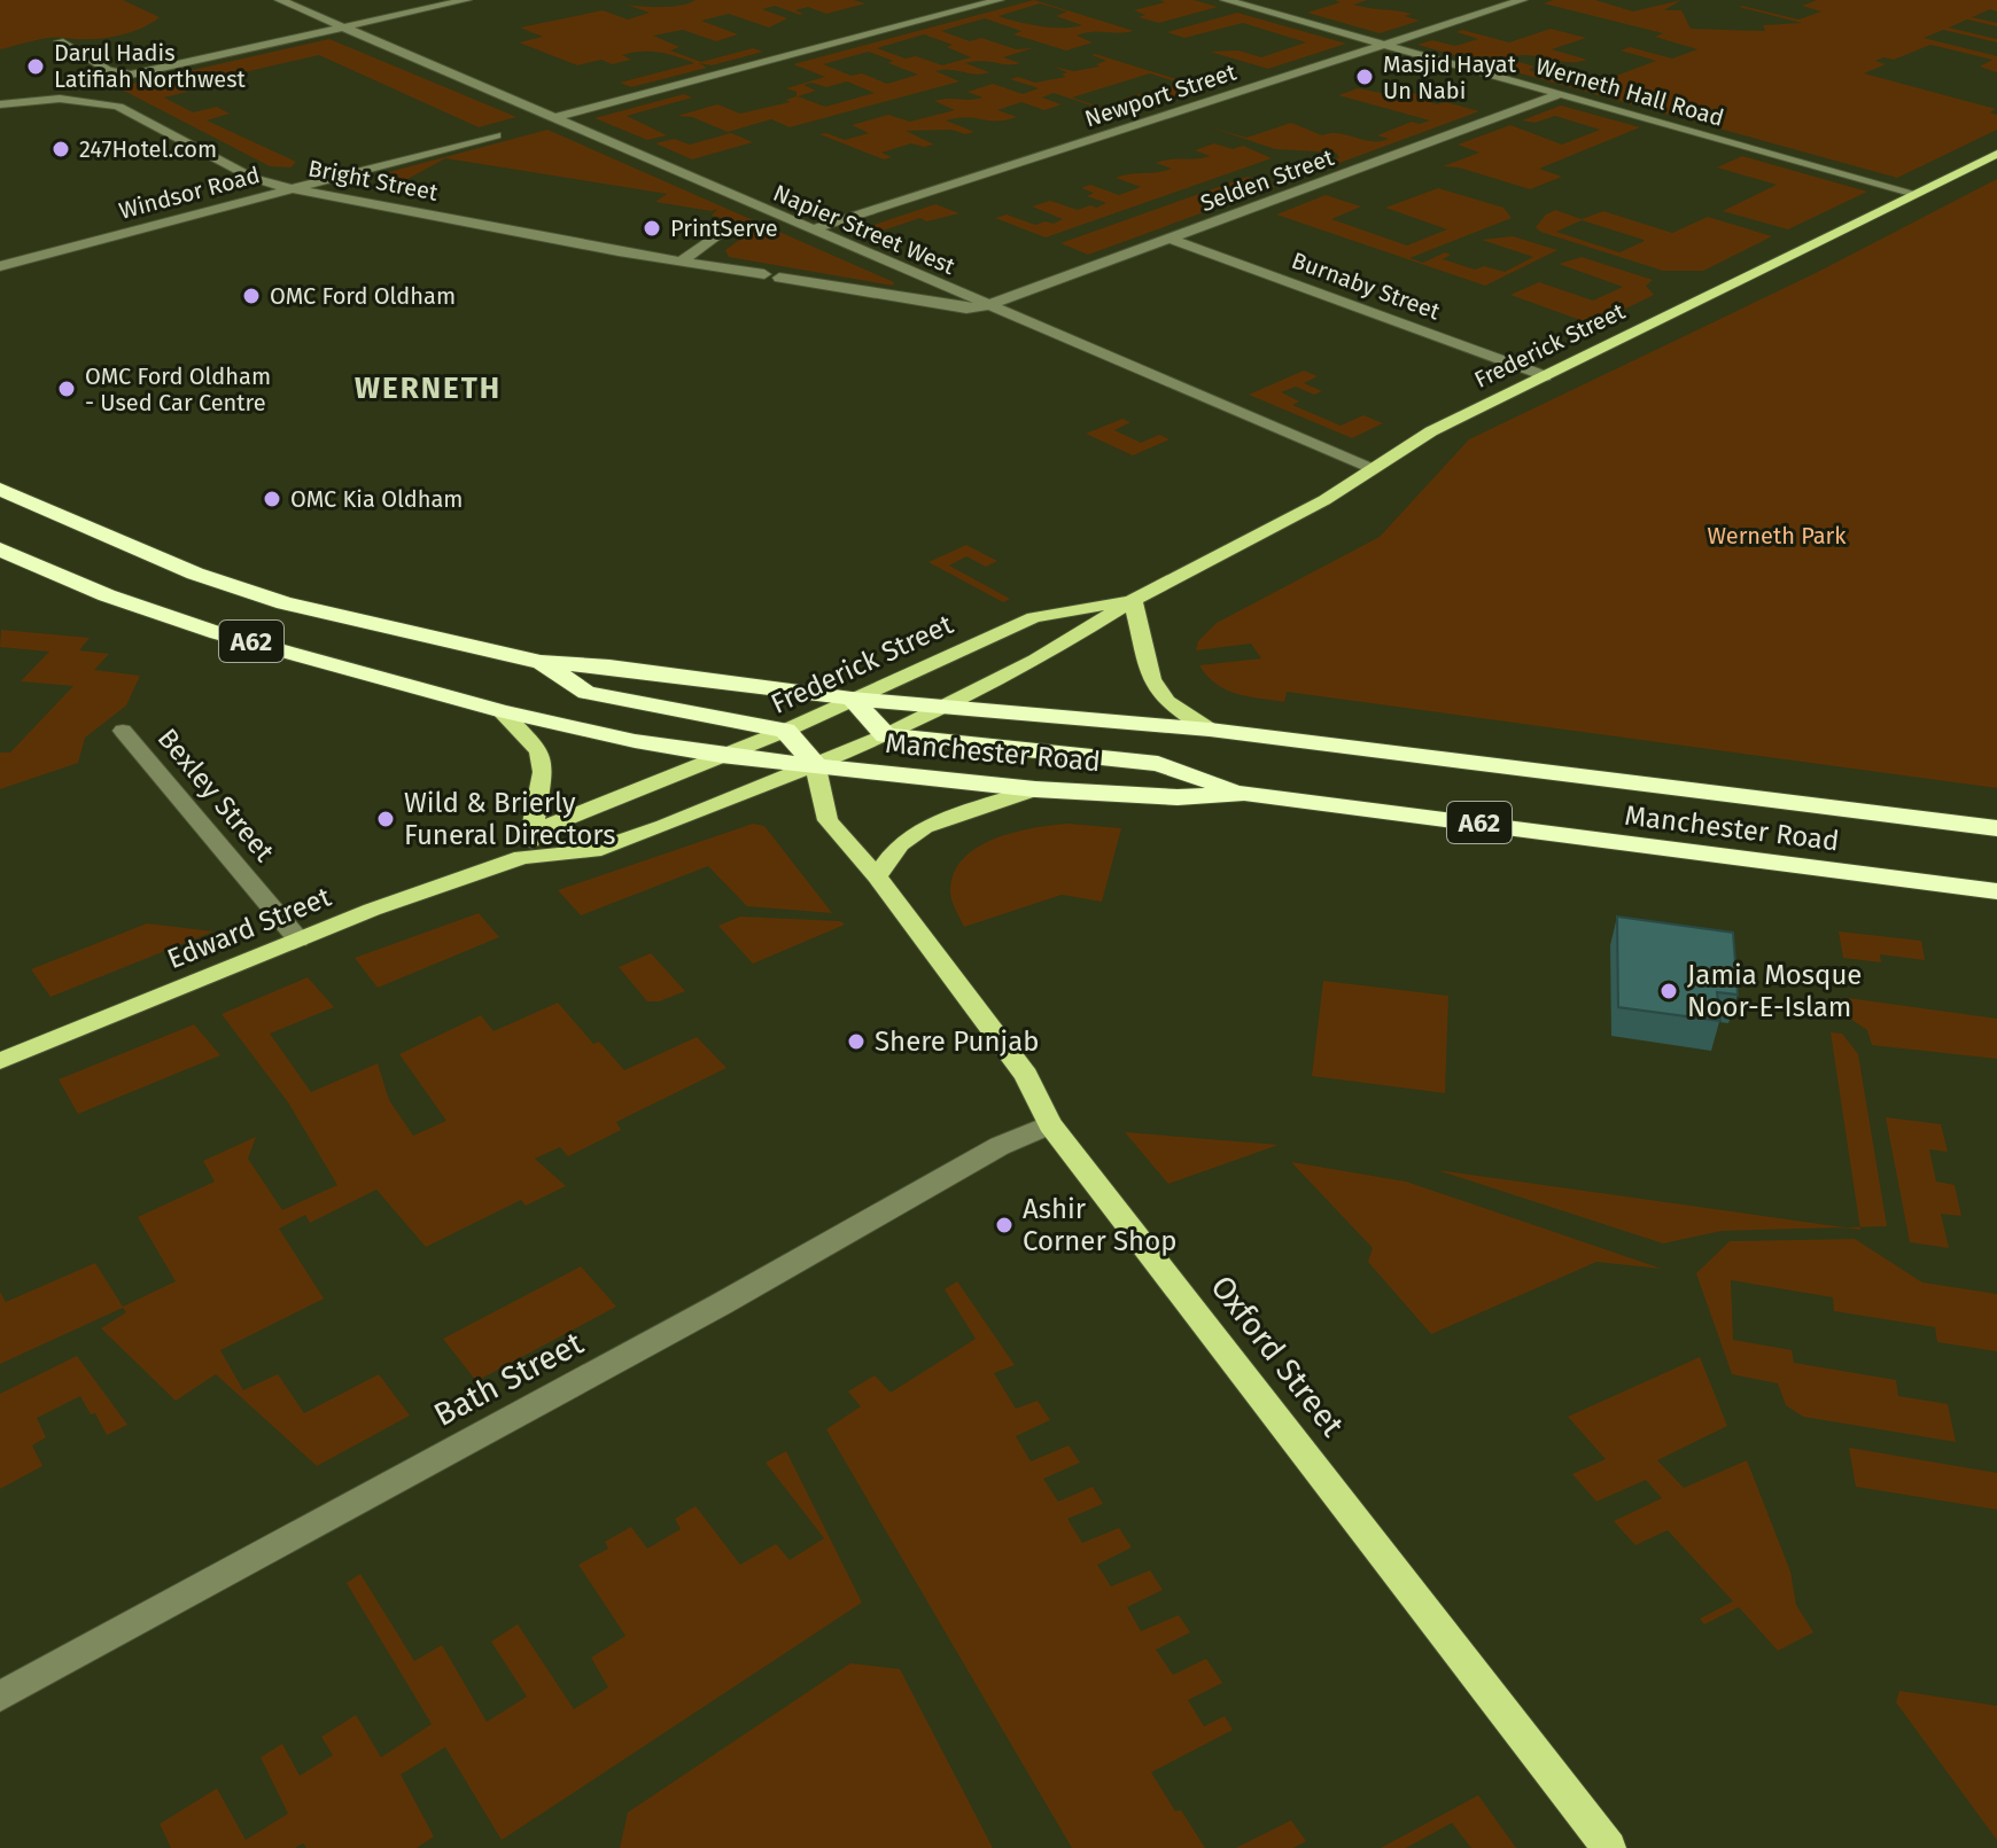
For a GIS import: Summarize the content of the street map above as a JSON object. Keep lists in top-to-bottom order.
{
  "streets": {
    "highway": ["A62", "Manchester Road"],
    "main road": ["Frederick Street", "Edward Street", "Oxford Street"],
    "street": [
      "Werneth Hall Road",
      "Newport Street",
      "Bright Street",
      "Selden Street",
      "Windsor Road",
      "Napier Street West",
      "Burnaby Street",
      "Bexley Street",
      "Bath Street"
    ]
  },
  "crossings": [
    ["Werneth Hall Road", "Newport Street"],
    ["Werneth Hall Road", "Selden Street"],
    ["Werneth Hall Road", "Frederick Street"],
    ["Newport Street", "Napier Street West"],
    ["Bright Street", "Selden Street"],
    ["Bright Street", "Windsor Road"],
    ["Bright Street", "Napier Street West"],
    ["Selden Street", "Napier Street West"],
    ["Selden Street", "Burnaby Street"],
    ["Napier Street West", "Frederick Street"],
    ["Burnaby Street", "Frederick Street"],
    ["Frederick Street", "A62"],
    ["Frederick Street", "Manchester Road"],
    ["Frederick Street", "Edward Street"],
    ["A62", "Manchester Road"],
    ["A62", "Edward Street"],
    ["Manchester Road", "Edward Street"],
    ["Manchester Road", "Oxford Street"],
    ["Bexley Street", "Edward Street"],
    ["Edward Street", "Oxford Street"],
    ["Oxford Street", "Bath Street"]
  ],
  "districts": ["WERNETH"],
  "parks": ["Werneth Park"],
  "places": [
    "Darul Hadis Latifiah Northwest",
    "Masjid Hayat Un Nabi",
    "247Hotel.com",
    "PrintServe",
    "OMC Ford Oldham",
    "OMC Ford Oldham - Used Car Centre",
    "OMC Kia Oldham",
    "Wild & Brierly Funeral Directors",
    "Jamia Mosque Noor-E-Islam",
    "Shere Punjab",
    "Ashir Corner Shop"
  ]
}
